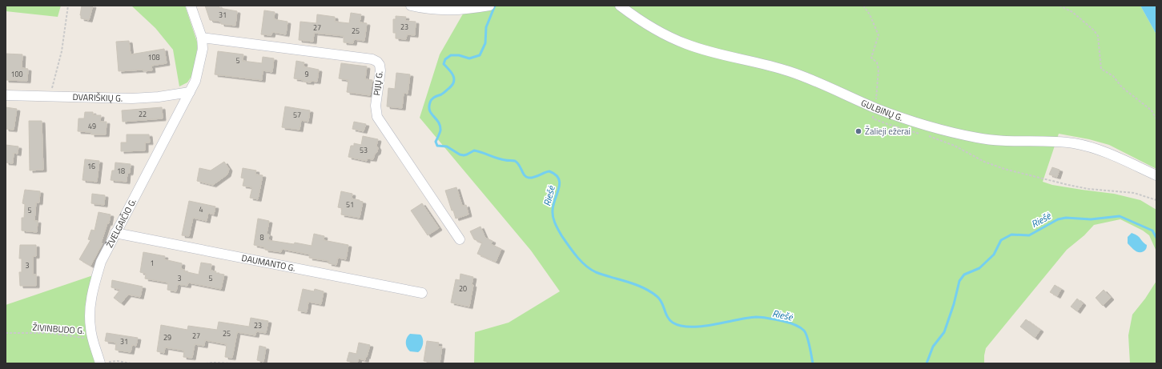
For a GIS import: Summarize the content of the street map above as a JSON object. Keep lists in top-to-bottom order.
{
  "streets": {
    "street": [
      "PIJŲ G.",
      "DVARIŠKIŲ G.",
      "GULBINŲ G.",
      "ŽVELGAIČIO G.",
      "DAUMANTO G."
    ],
    "path": ["ŽIVINBUDO G."]
  },
  "crossings": [
    ["PIJŲ G.", "ŽVELGAIČIO G."],
    ["DVARIŠKIŲ G.", "ŽVELGAIČIO G."],
    ["ŽVELGAIČIO G.", "DAUMANTO G."],
    ["ŽVELGAIČIO G.", "ŽIVINBUDO G."]
  ],
  "water": ["Riešė"],
  "places": ["Žalieji ežerai"],
  "house_numbers": [
    "31",
    "23",
    "27",
    "25",
    "108",
    "5",
    "100",
    "9",
    "22",
    "57",
    "49",
    "53",
    "16",
    "18",
    "51",
    "4",
    "5",
    "8",
    "1",
    "3",
    "3",
    "5",
    "20",
    "23",
    "25",
    "27",
    "29",
    "31"
  ]
}
